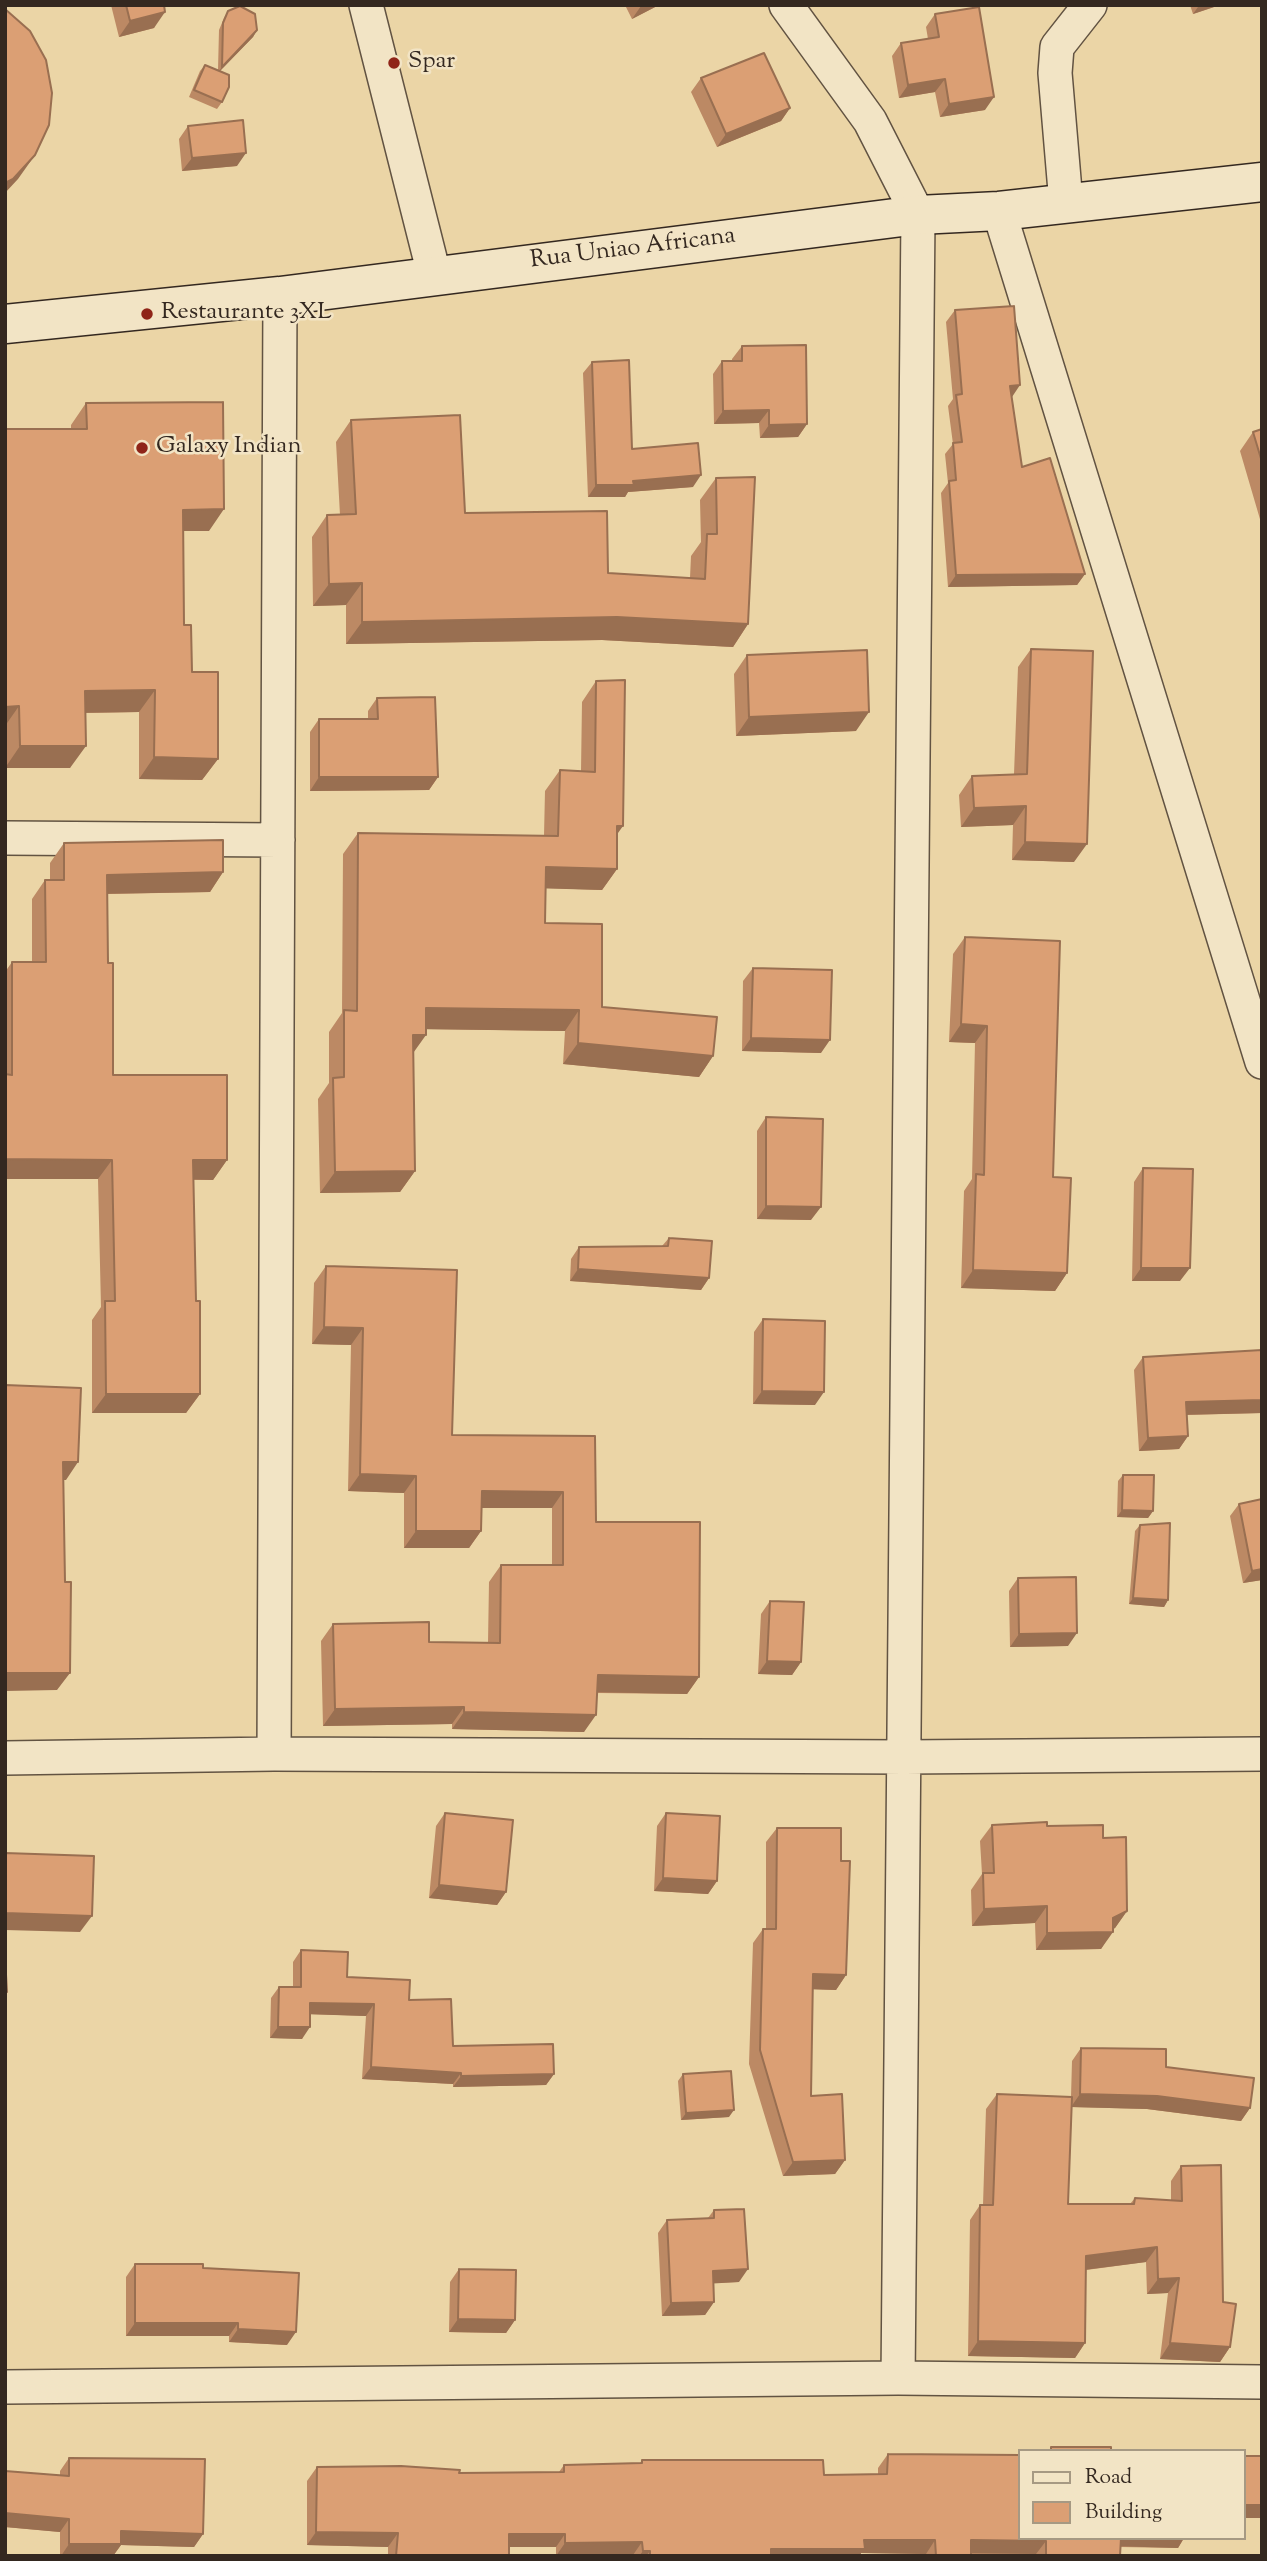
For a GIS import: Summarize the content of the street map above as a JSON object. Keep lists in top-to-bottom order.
{
  "streets": {
    "main road": ["Rua Uniao Africana"]
  },
  "places": ["Spar", "Restaurante 3XL", "Galaxy Indian"],
  "legend": ["Road", "Building"]
}
